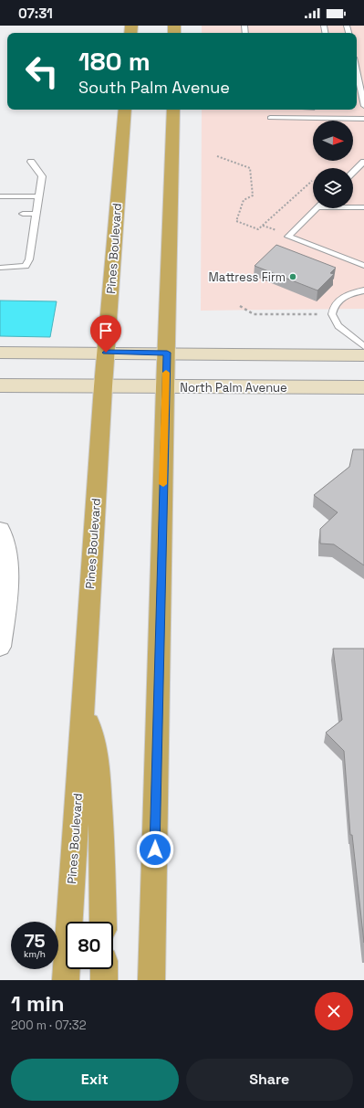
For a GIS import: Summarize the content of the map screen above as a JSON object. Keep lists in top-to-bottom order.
{
  "streets": {
    "highway": ["Pines Boulevard"],
    "main road": ["North Palm Avenue"]
  },
  "crossings": [
    ["Pines Boulevard", "North Palm Avenue"]
  ],
  "places": ["Mattress Firm"],
  "north": "right",
  "page": {
    "status": "07:31",
    "turn": ["180 m", "South Palm Avenue"],
    "speed": "75 km/h",
    "limit": "80",
    "heading": ["1 min", "200 m · 07:32"],
    "buttons": ["Exit", "Share"]
  }
}
